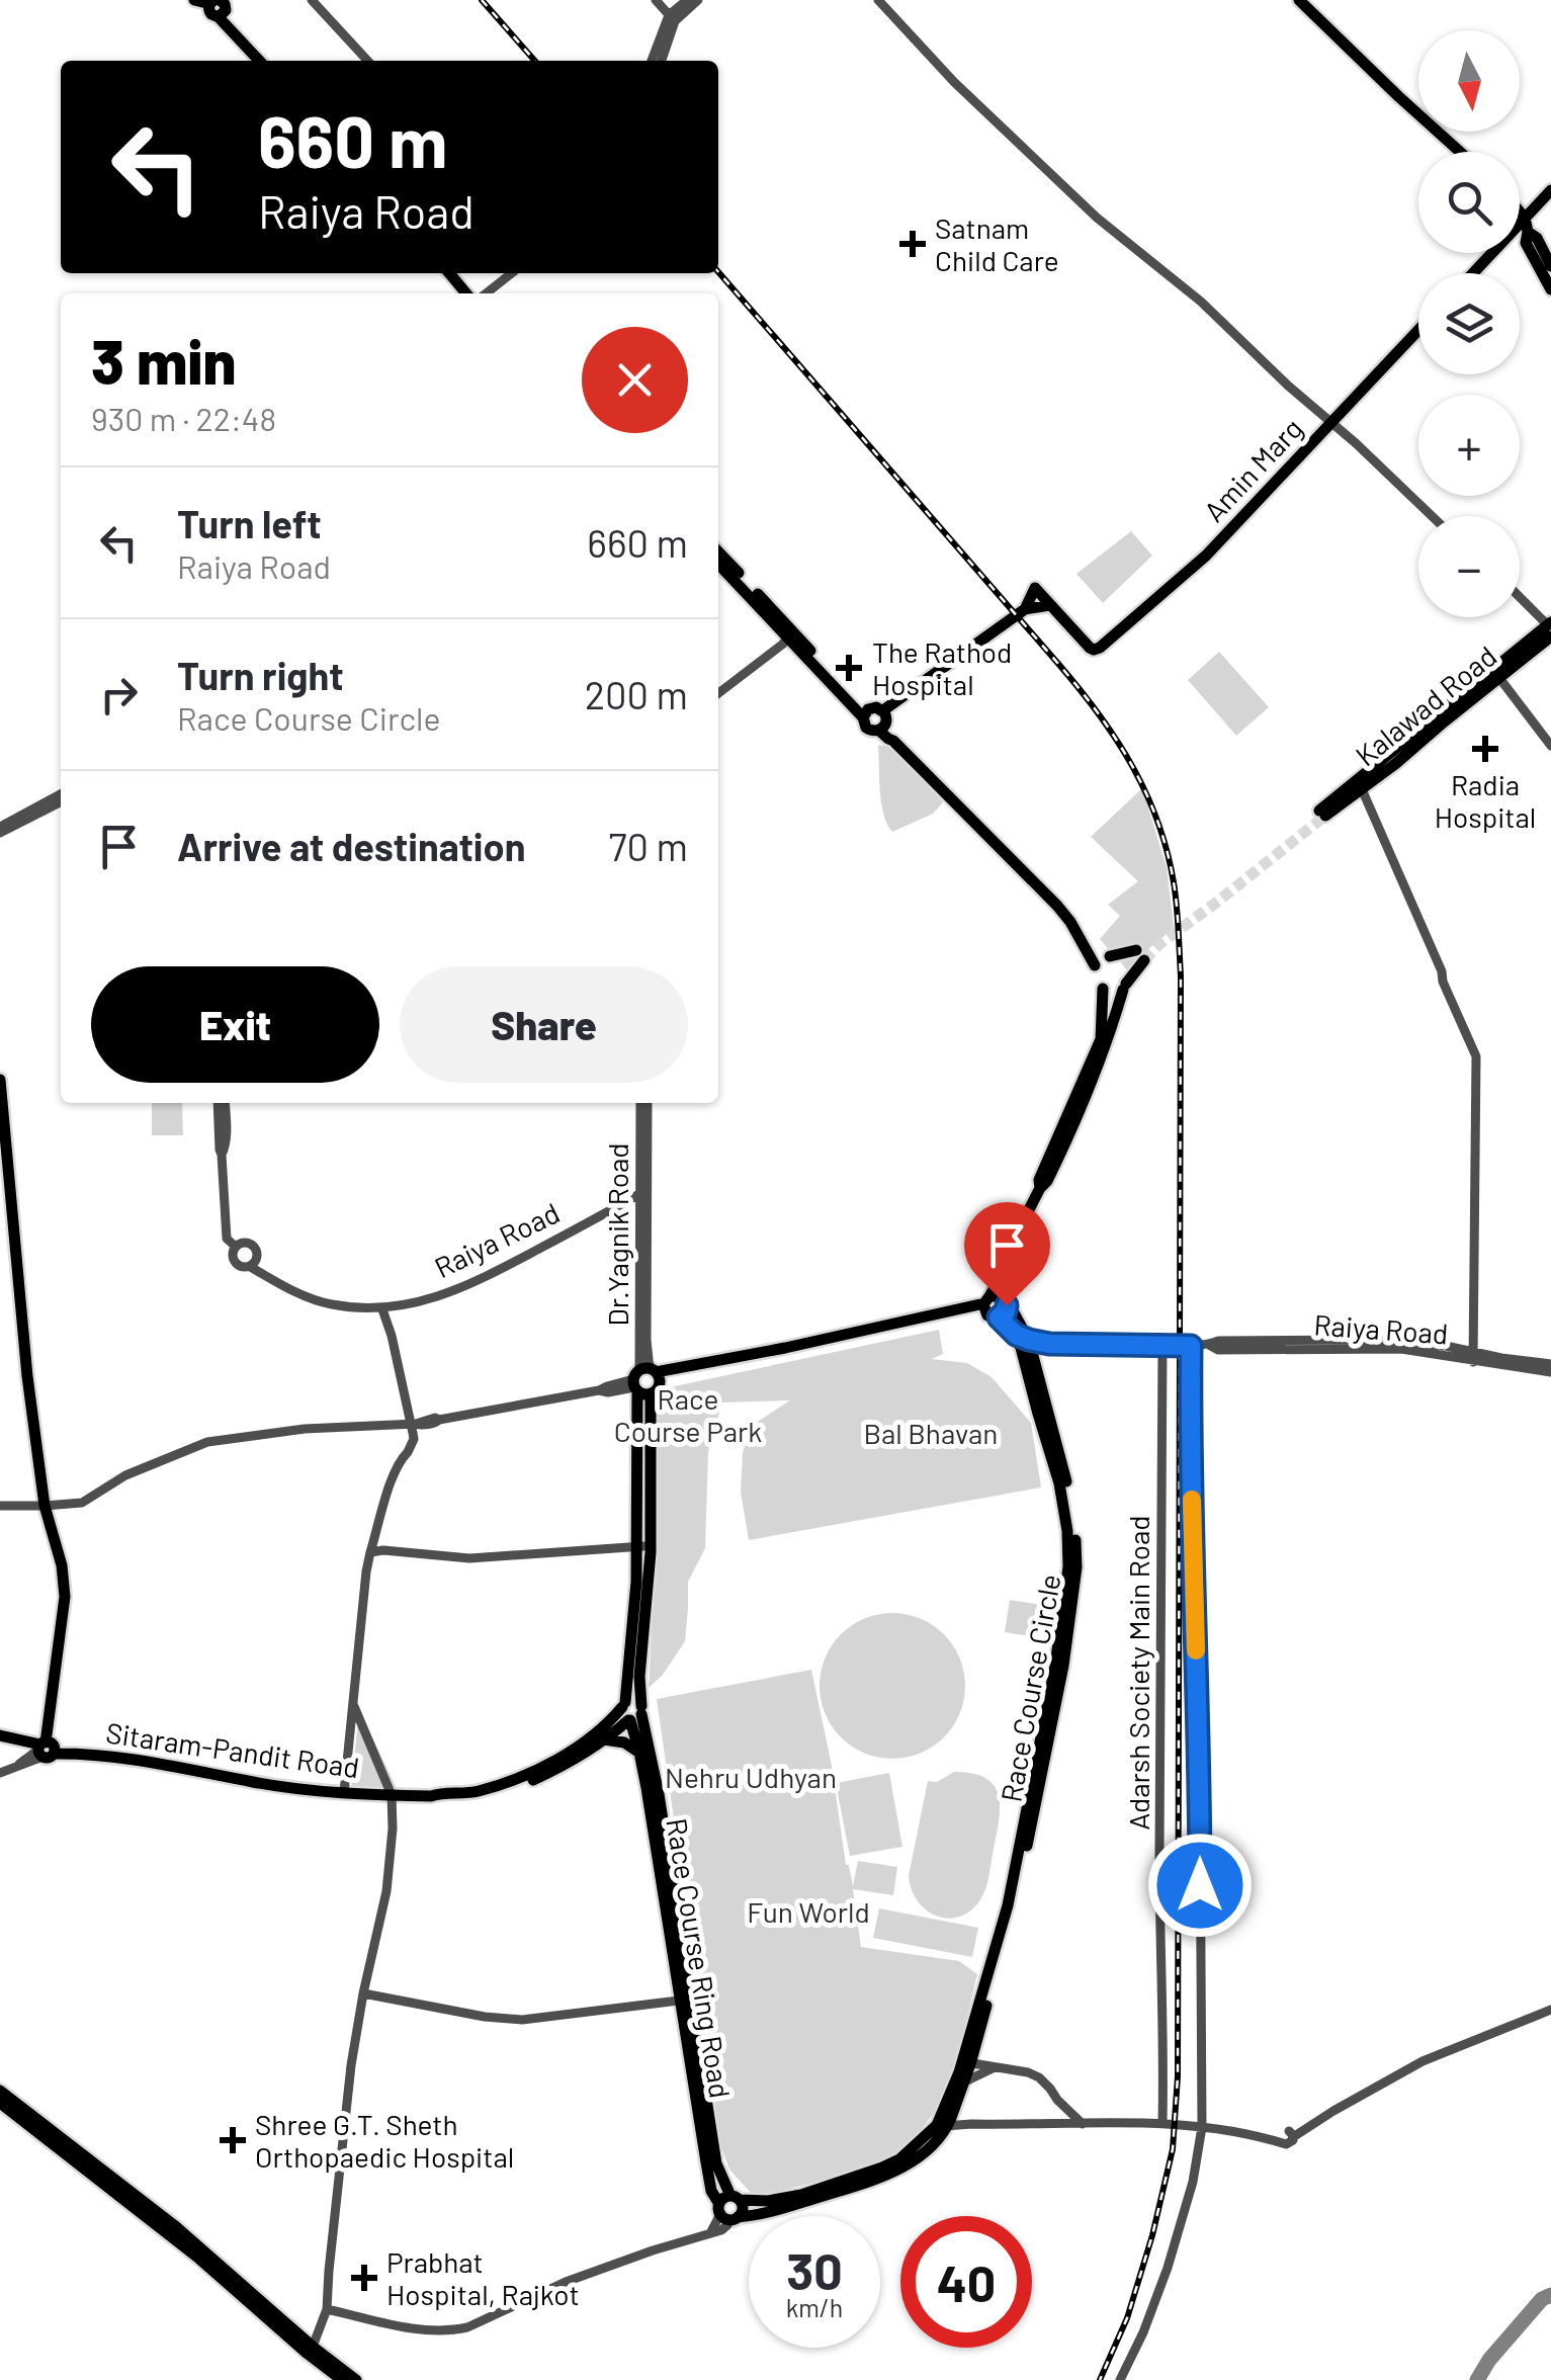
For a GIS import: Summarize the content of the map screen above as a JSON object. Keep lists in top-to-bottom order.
{
  "streets": {
    "main road": [
      "Amin Marg",
      "Kalawad Road",
      "Race Course Circle",
      "Sitaram-Pandit Road",
      "Race Course Ring Road"
    ],
    "street": ["Dr.Yagnik Road", "Raiya Road", "Adarsh Society Main Road"]
  },
  "crossings": [
    ["Dr.Yagnik Road", "Raiya Road"],
    ["Dr.Yagnik Road", "Race Course Ring Road"],
    ["Raiya Road", "Adarsh Society Main Road"],
    ["Raiya Road", "Race Course Circle"],
    ["Sitaram-Pandit Road", "Race Course Ring Road"]
  ],
  "parks": [
    "Race Course Park",
    "Bal Bhavan",
    "Nehru Udhyan",
    "Fun World"
  ],
  "places": {
    "health": [
      "Satnam Child Care",
      "The Rathod Hospital",
      "Radia Hospital",
      "Shree G.T. Sheth Orthopaedic Hospital",
      "Prabhat Hospital, Rajkot"
    ]
  },
  "north": "bottom",
  "page": {
    "map_buttons": ["+", "−"],
    "turn": ["660 m", "Raiya Road"],
    "heading": ["3 min", "930 m · 22:48"],
    "list": [
      {
        "name": "Turn left",
        "note": "Raiya Road",
        "value": "660 m"
      },
      {
        "name": "Turn right",
        "note": "Race Course Circle",
        "value": "200 m"
      },
      {
        "name": "Arrive at destination",
        "value": "70 m"
      }
    ],
    "buttons": ["Exit", "Share"],
    "speed": "30 km/h",
    "limit": "40"
  }
}
